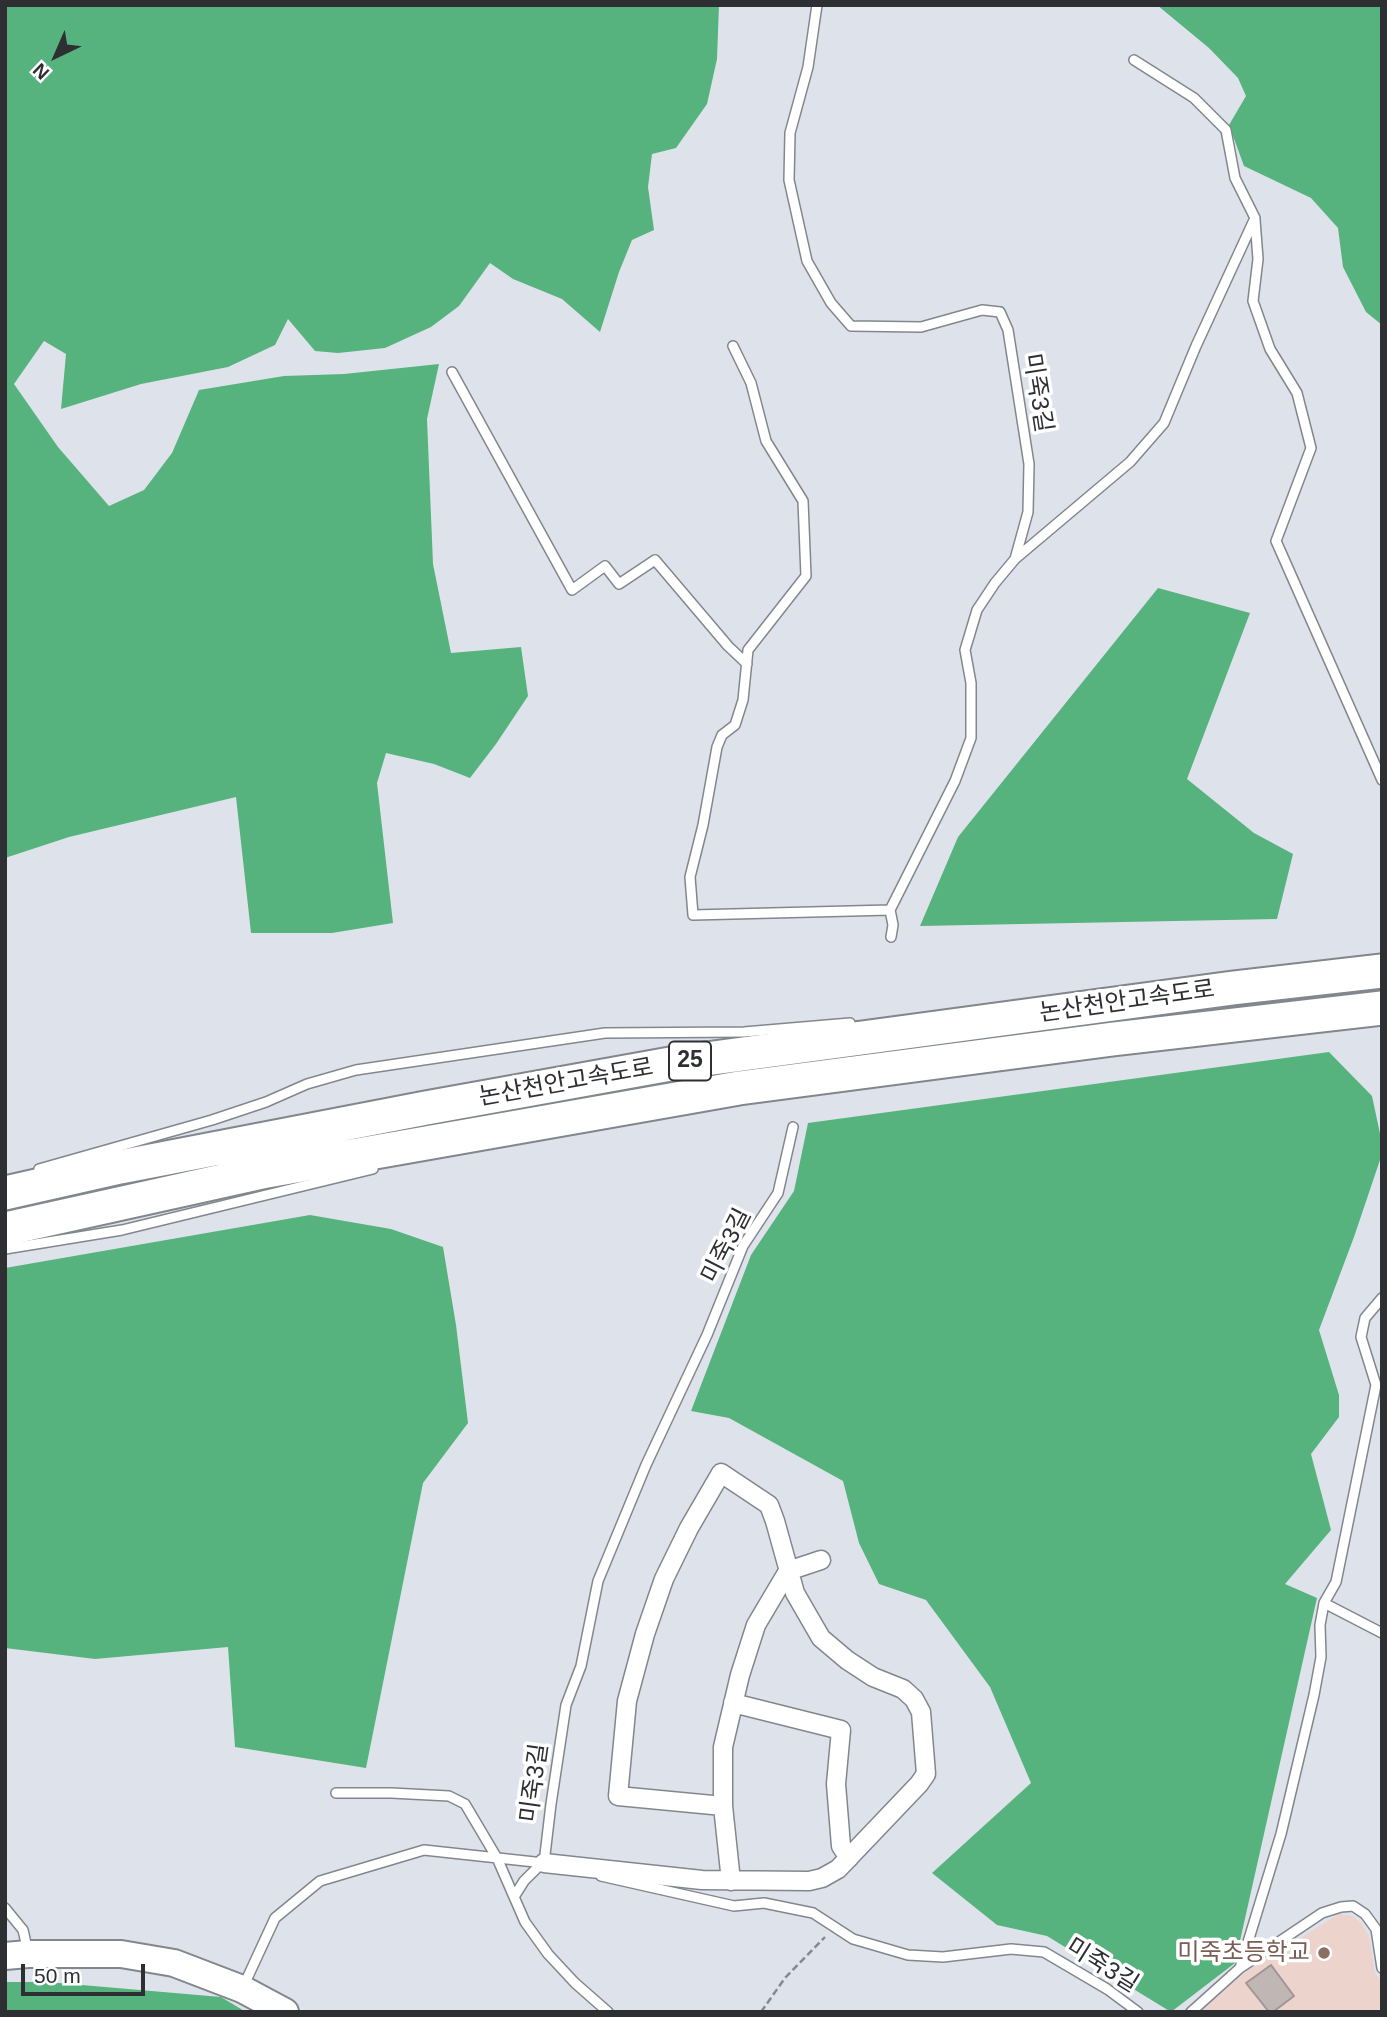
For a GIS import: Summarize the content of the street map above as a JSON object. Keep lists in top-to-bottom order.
{
  "streets": {
    "highway": ["논산천안고속도로", "25"],
    "lane": ["미죽3길"]
  },
  "places": ["미죽초등학교"],
  "scale_bar": "50 m",
  "north": "bottom left"
}
